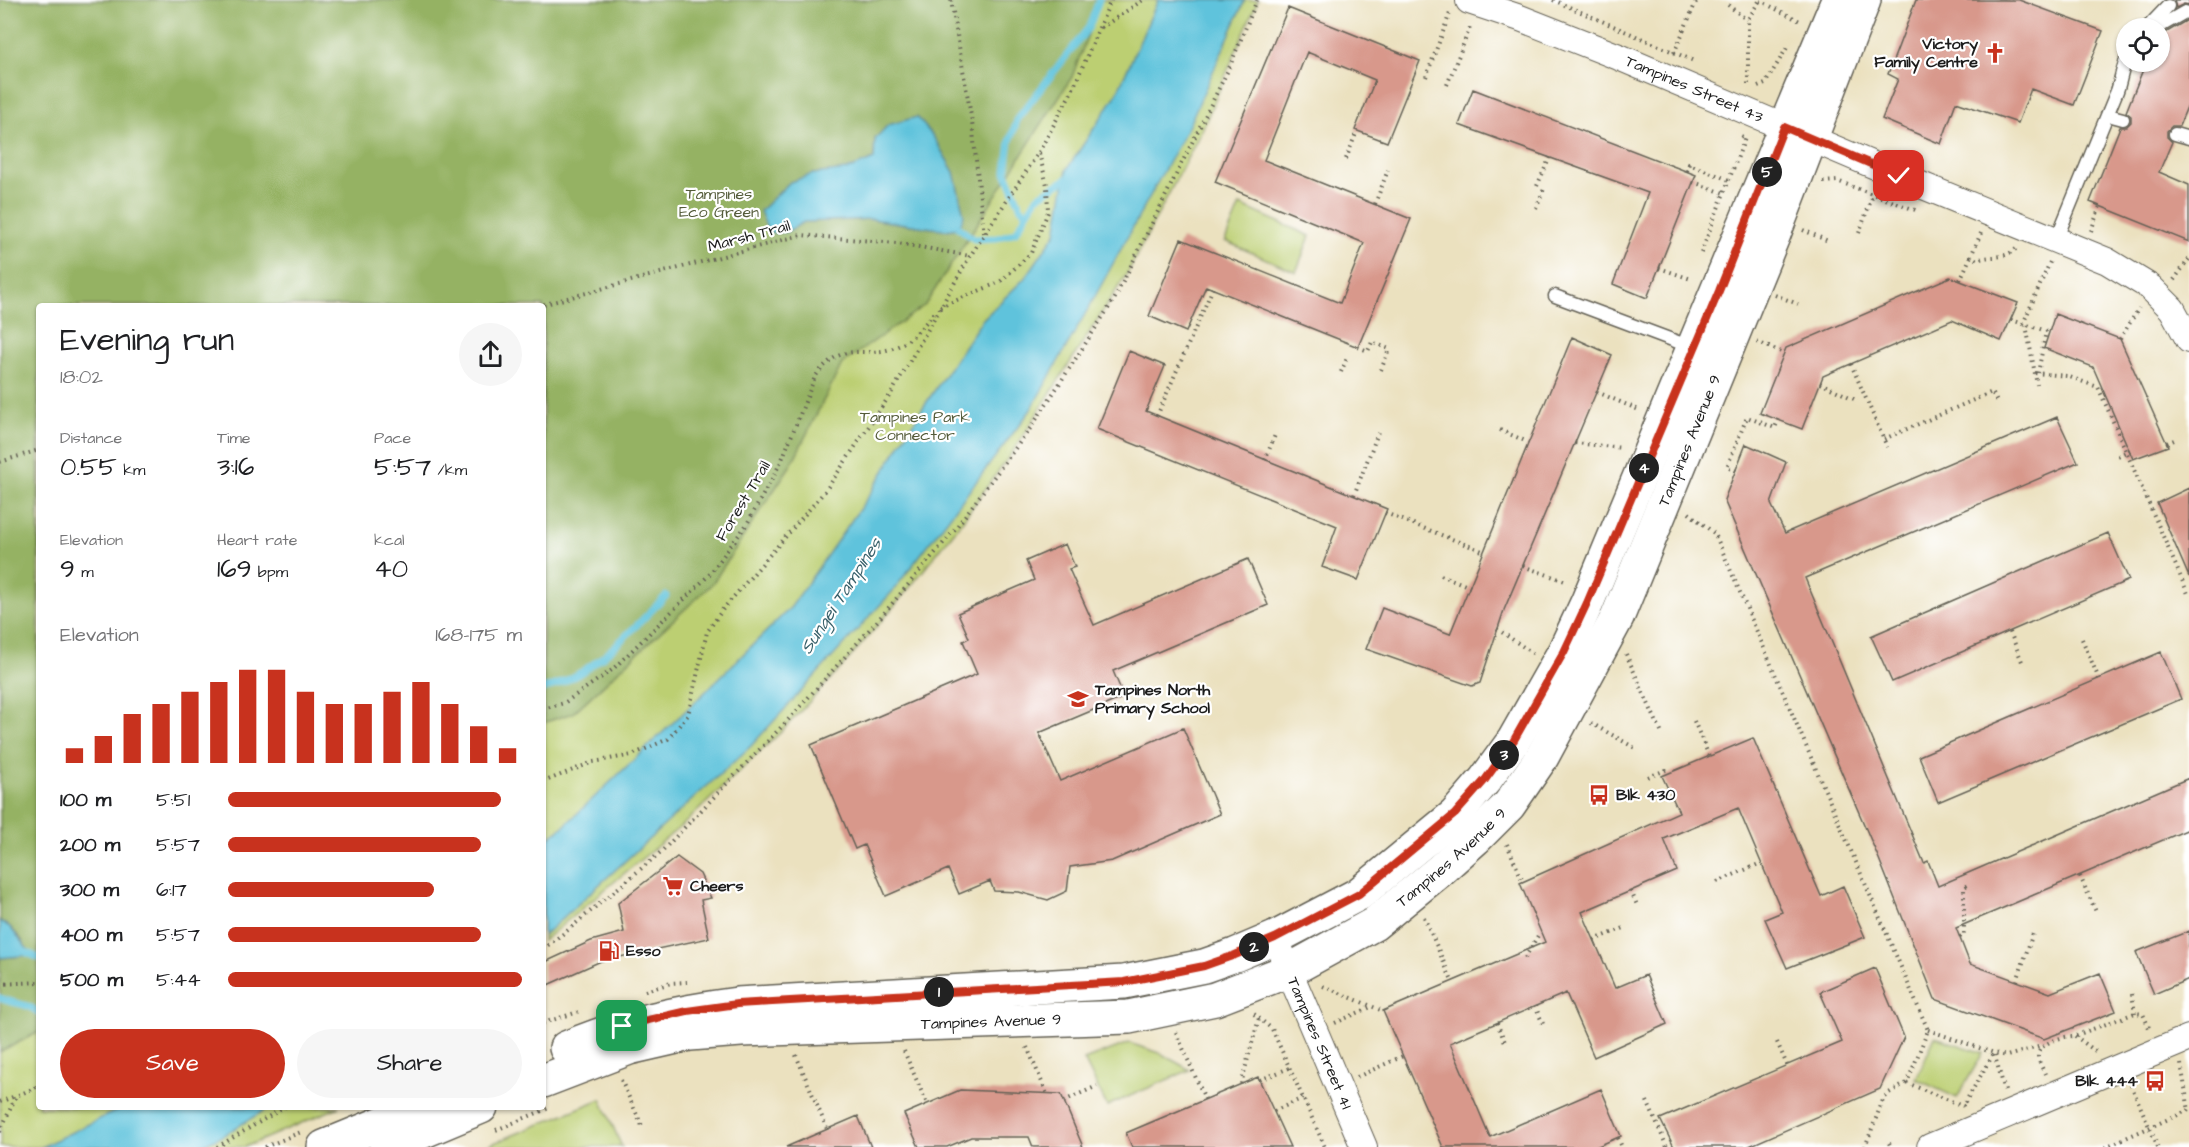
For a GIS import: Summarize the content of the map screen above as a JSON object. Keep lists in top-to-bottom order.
{
  "streets": {
    "main road": ["Tampines Avenue 9"],
    "street": ["Tampines Street 43", "Tampines Street 41"],
    "path": ["Marsh Trail", "Forest Trail"]
  },
  "crossings": [
    ["Tampines Street 43", "Tampines Avenue 9"],
    ["Tampines Avenue 9", "Tampines Street 41"]
  ],
  "water": ["Sungei Tampines"],
  "parks": ["Tampines Eco Green", "Tampines Park Connector"],
  "places": {
    "church": ["Victory Family Centre"],
    "school or university": ["Tampines North Primary School"],
    "bus stop": ["Blk 430", "Blk 444"],
    "supermarket": ["Cheers"],
    "fuel station": ["Esso"]
  },
  "page": {
    "pins": [
      "5",
      "4",
      "3",
      "2",
      "1"
    ],
    "heading": ["Evening run", "18:02"],
    "stats": [
      ["Distance", "0.55 km"],
      ["Time", "3:16"],
      ["Pace", "5:57 /km"],
      ["Elevation", "9 m"],
      ["Heart rate", "169 bpm"],
      ["kcal", "40"]
    ],
    "chart": ["Elevation", "168–175 m"],
    "list": [
      {
        "name": "100 m",
        "note": "5:51"
      },
      {
        "name": "200 m",
        "note": "5:57"
      },
      {
        "name": "300 m",
        "note": "6:17"
      },
      {
        "name": "400 m",
        "note": "5:57"
      },
      {
        "name": "500 m",
        "note": "5:44"
      }
    ],
    "buttons": ["Save", "Share"]
  }
}
